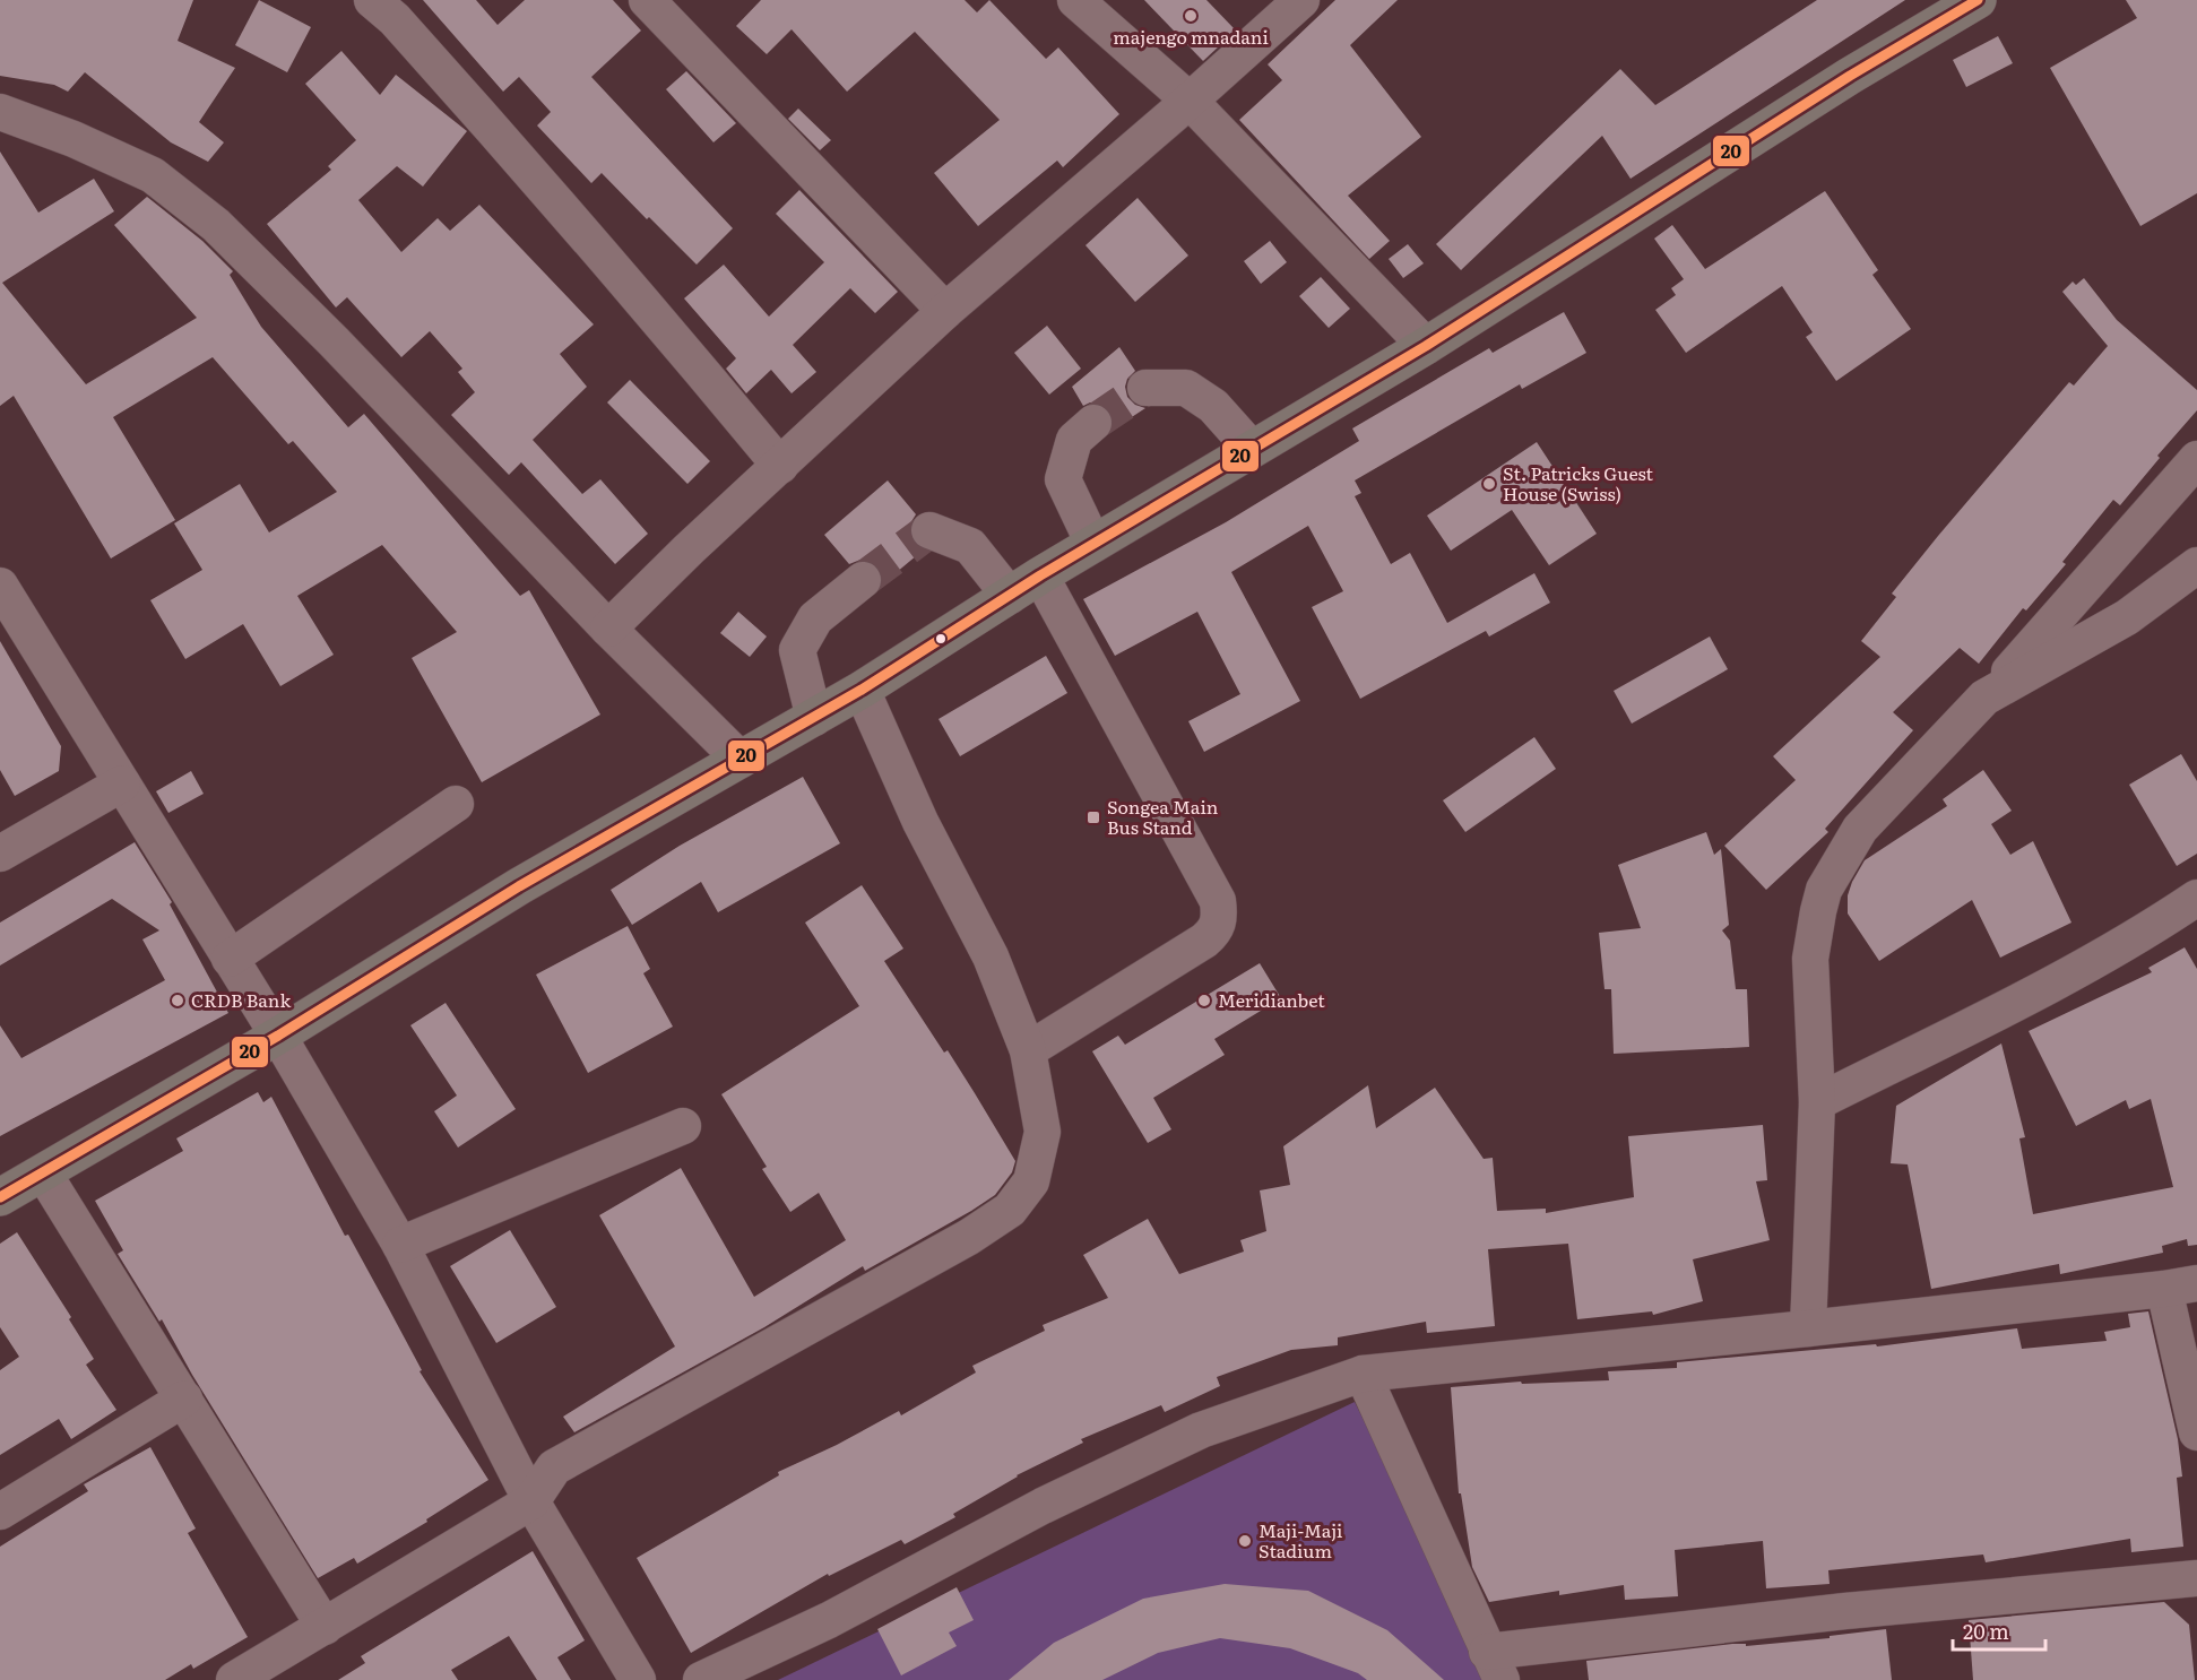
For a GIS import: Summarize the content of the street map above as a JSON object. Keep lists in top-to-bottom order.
{
  "places": {
    "other": [
      "majengo mnadani",
      "St. Patricks Guest House (Swiss)",
      "CRDB Bank",
      "Meridianbet",
      "Maji-Maji Stadium"
    ],
    "transit": ["Songea Main Bus Stand"]
  },
  "lines": ["transit line 20"],
  "scale_bar": "20 m"
}
